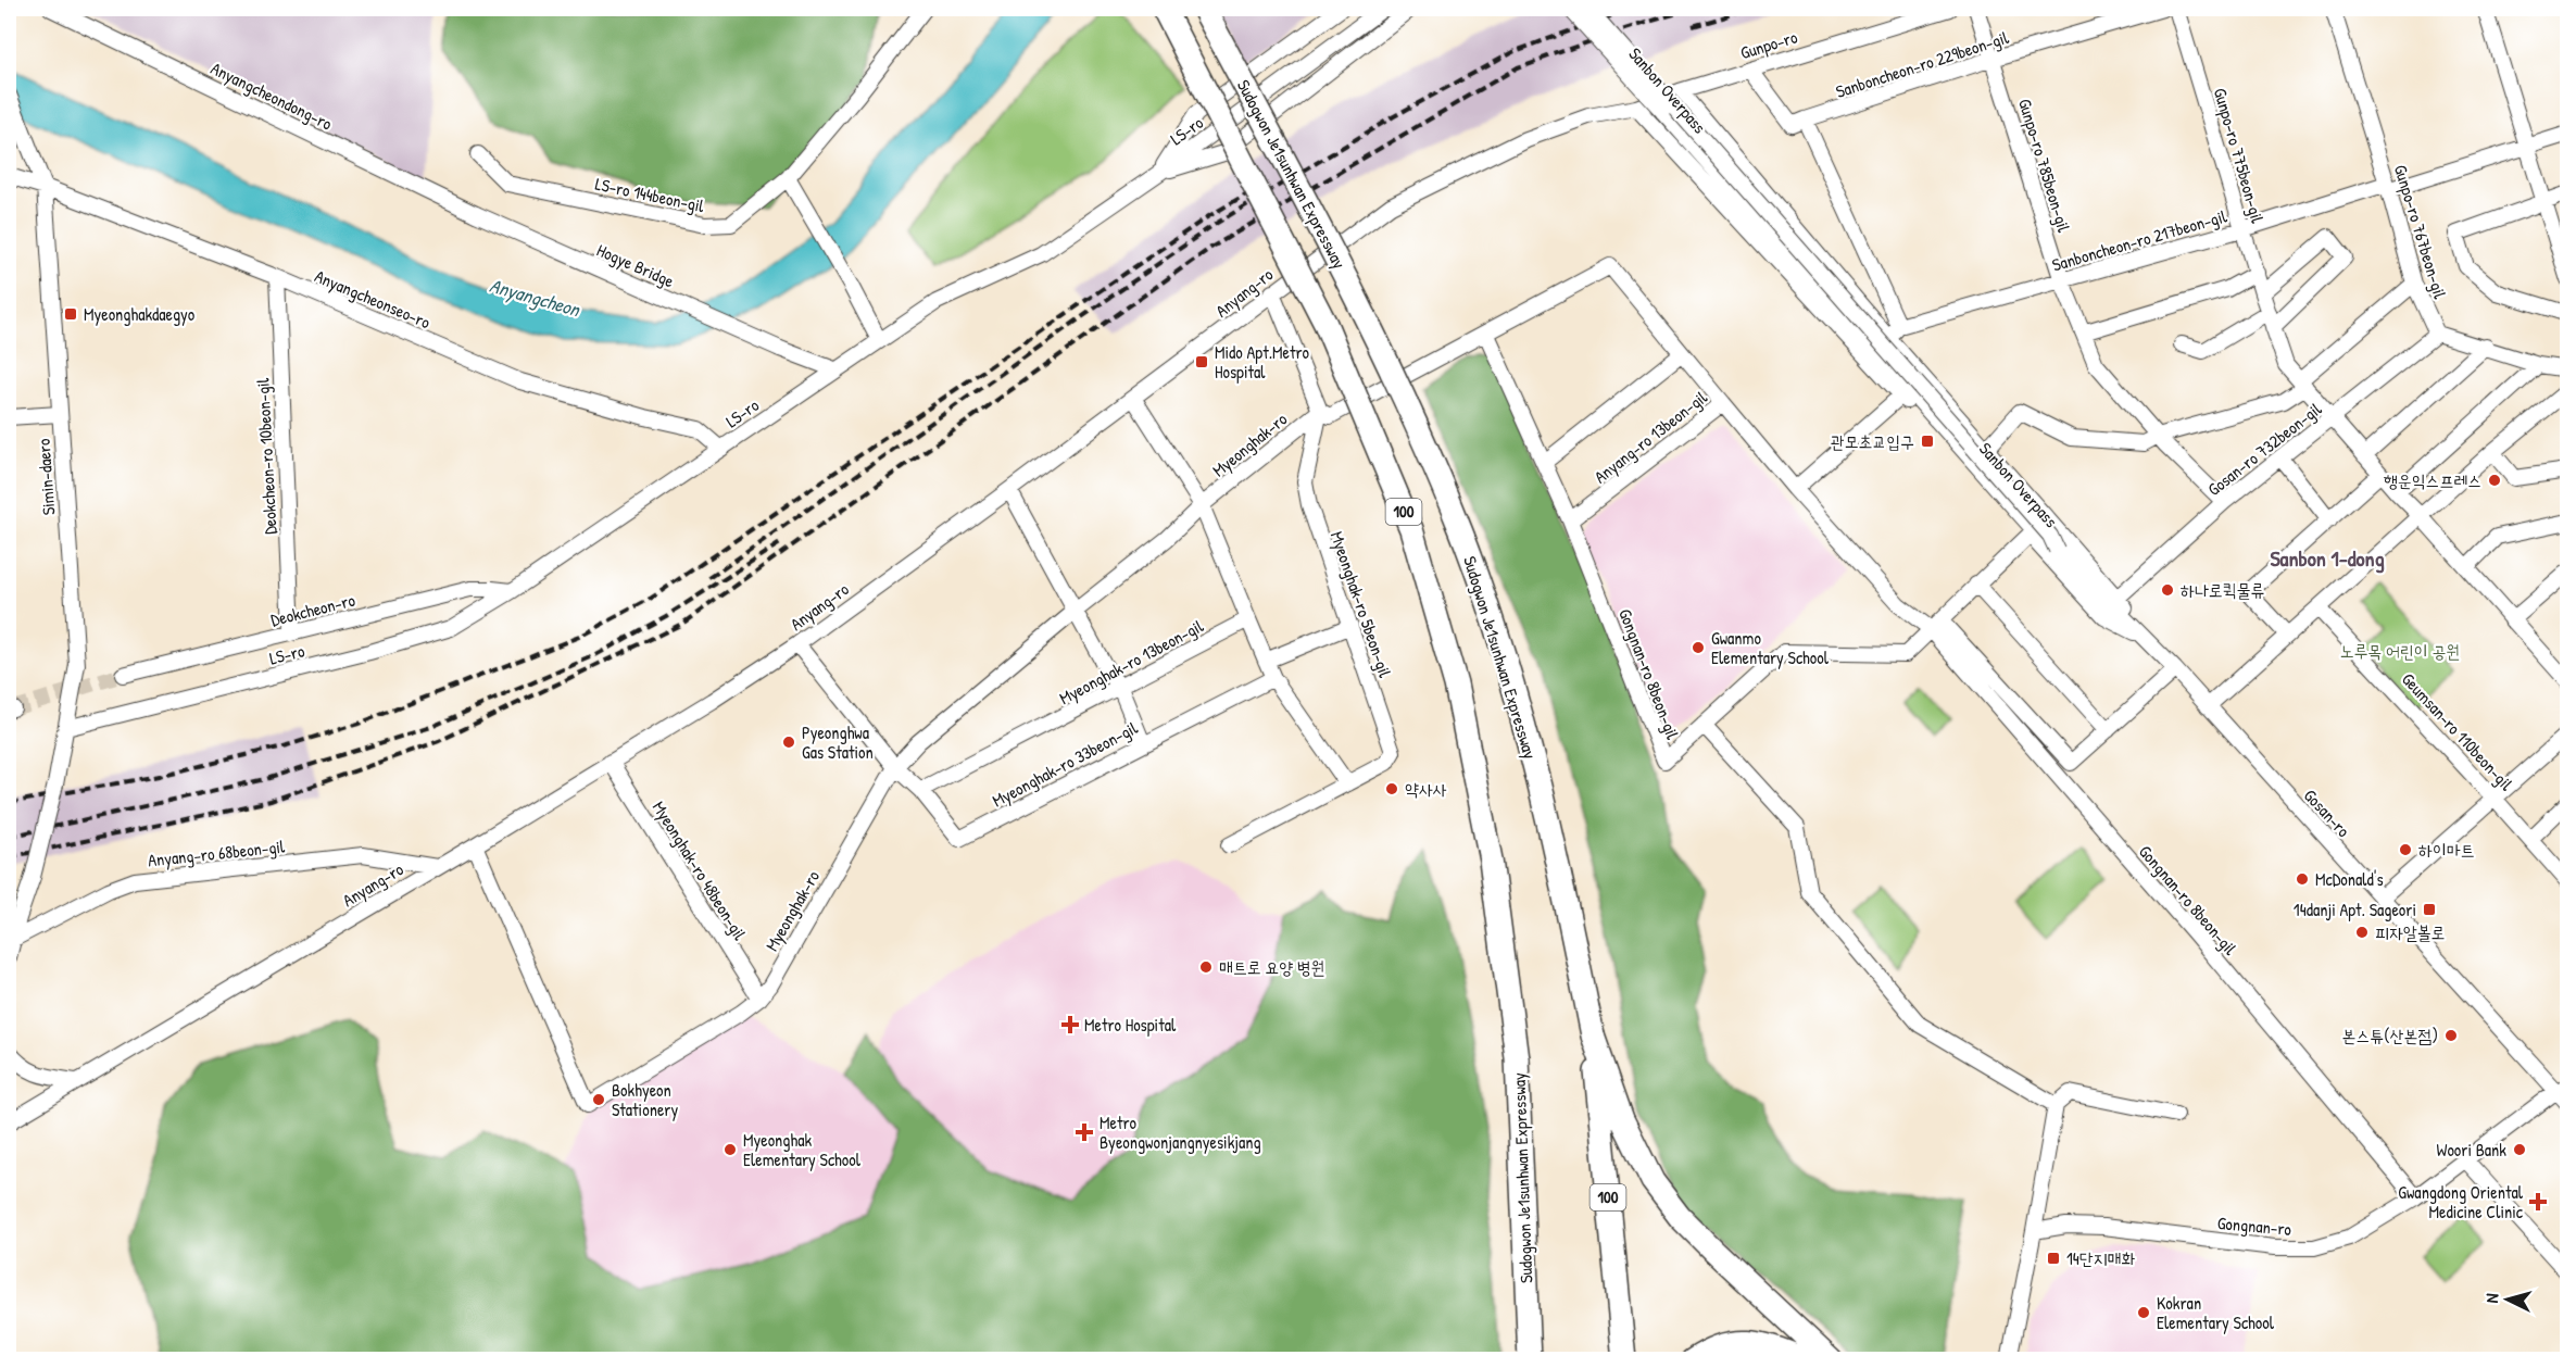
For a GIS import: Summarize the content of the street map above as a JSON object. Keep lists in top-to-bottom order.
{
  "streets": {
    "highway": ["Sudogwon Je1sunhwan Expressway", "100"],
    "street": [
      "Gunpo-ro",
      "Sanboncheon-ro 229beon-gil",
      "Sanbon Overpass",
      "Anyangcheondong-ro",
      "LS-ro",
      "Gunpo-ro 775beon-gil",
      "Gunpo-ro 785beon-gil",
      "LS-ro 144beon-gil",
      "Gunpo-ro 767beon-gil",
      "Sanboncheon-ro 217beon-gil",
      "Hogye Bridge",
      "Anyang-ro",
      "Anyangcheonseo-ro",
      "Anyang-ro 13beon-gil",
      "Myeonghak-ro",
      "Gosan-ro 732beon-gil",
      "Deokcheon-ro 10beon-gil",
      "Simin-daero",
      "Myeonghak-ro 5beon-gil",
      "Deokcheon-ro",
      "Myeonghak-ro 13beon-gil",
      "Gongnan-ro 8beon-gil",
      "Geumsan-ro 110beon-gil",
      "Myeonghak-ro 33beon-gil",
      "Gosan-ro",
      "Anyang-ro 68beon-gil",
      "Myeonghak-ro 48beon-gil",
      "Gongnan-ro"
    ]
  },
  "crossings": [
    ["Gunpo-ro", "Anyang-ro"],
    ["Sanboncheon-ro 229beon-gil", "Gunpo-ro 785beon-gil"],
    ["Sanbon Overpass", "Gosan-ro"],
    ["Anyangcheondong-ro", "Hogye Bridge"],
    ["LS-ro", "Hogye Bridge"],
    ["LS-ro", "Anyangcheonseo-ro"],
    ["LS-ro", "Simin-daero"],
    ["LS-ro", "Deokcheon-ro"],
    ["Gunpo-ro 775beon-gil", "Sanboncheon-ro 217beon-gil"],
    ["Gunpo-ro 775beon-gil", "Gosan-ro 732beon-gil"],
    ["Gunpo-ro 785beon-gil", "Sanboncheon-ro 217beon-gil"],
    ["Gunpo-ro 785beon-gil", "Gosan-ro 732beon-gil"],
    ["Gunpo-ro 767beon-gil", "Sanboncheon-ro 217beon-gil"],
    ["Gunpo-ro 767beon-gil", "Gosan-ro 732beon-gil"],
    ["Anyang-ro", "Myeonghak-ro"],
    ["Anyang-ro", "Myeonghak-ro 33beon-gil"],
    ["Anyang-ro", "Anyang-ro 68beon-gil"],
    ["Anyang-ro", "Myeonghak-ro 48beon-gil"],
    ["Anyangcheonseo-ro", "Deokcheon-ro 10beon-gil"],
    ["Anyangcheonseo-ro", "Simin-daero"],
    ["Anyang-ro 13beon-gil", "Myeonghak-ro"],
    ["Anyang-ro 13beon-gil", "Myeonghak-ro 5beon-gil"],
    ["Anyang-ro 13beon-gil", "Gongnan-ro 8beon-gil"],
    ["Myeonghak-ro", "Myeonghak-ro 5beon-gil"],
    ["Myeonghak-ro", "Myeonghak-ro 33beon-gil"],
    ["Myeonghak-ro", "Myeonghak-ro 48beon-gil"],
    ["Deokcheon-ro 10beon-gil", "Deokcheon-ro"],
    ["Myeonghak-ro 13beon-gil", "Myeonghak-ro 33beon-gil"],
    ["Gongnan-ro 8beon-gil", "Gongnan-ro"],
    ["Gosan-ro", "Gongnan-ro"]
  ],
  "districts": ["Sanbon 1-dong"],
  "water": ["Anyangcheon"],
  "parks": ["노루목 어린이 공원"],
  "places": {
    "transit": [
      "Myeonghakdaegyo",
      "Mido Apt.Metro Hospital",
      "관모초교입구",
      "14danji Apt. Sageori",
      "14단지매화"
    ],
    "other": [
      "행운익스프레스",
      "하나로퀵물류",
      "Gwanmo Elementary School",
      "Pyeonghwa Gas Station",
      "약사사",
      "하이마트",
      "McDonald's",
      "피자알볼로",
      "매트로 요양 병원",
      "본스튜(산본점)",
      "Bokhyeon Stationery",
      "Myeonghak Elementary School",
      "Woori Bank",
      "Kokran Elementary School"
    ],
    "health": ["Metro Hospital", "Metro Byeongwonjangnyesikjang", "Gwangdong Oriental Medicine Clinic"]
  },
  "north": "left"
}
